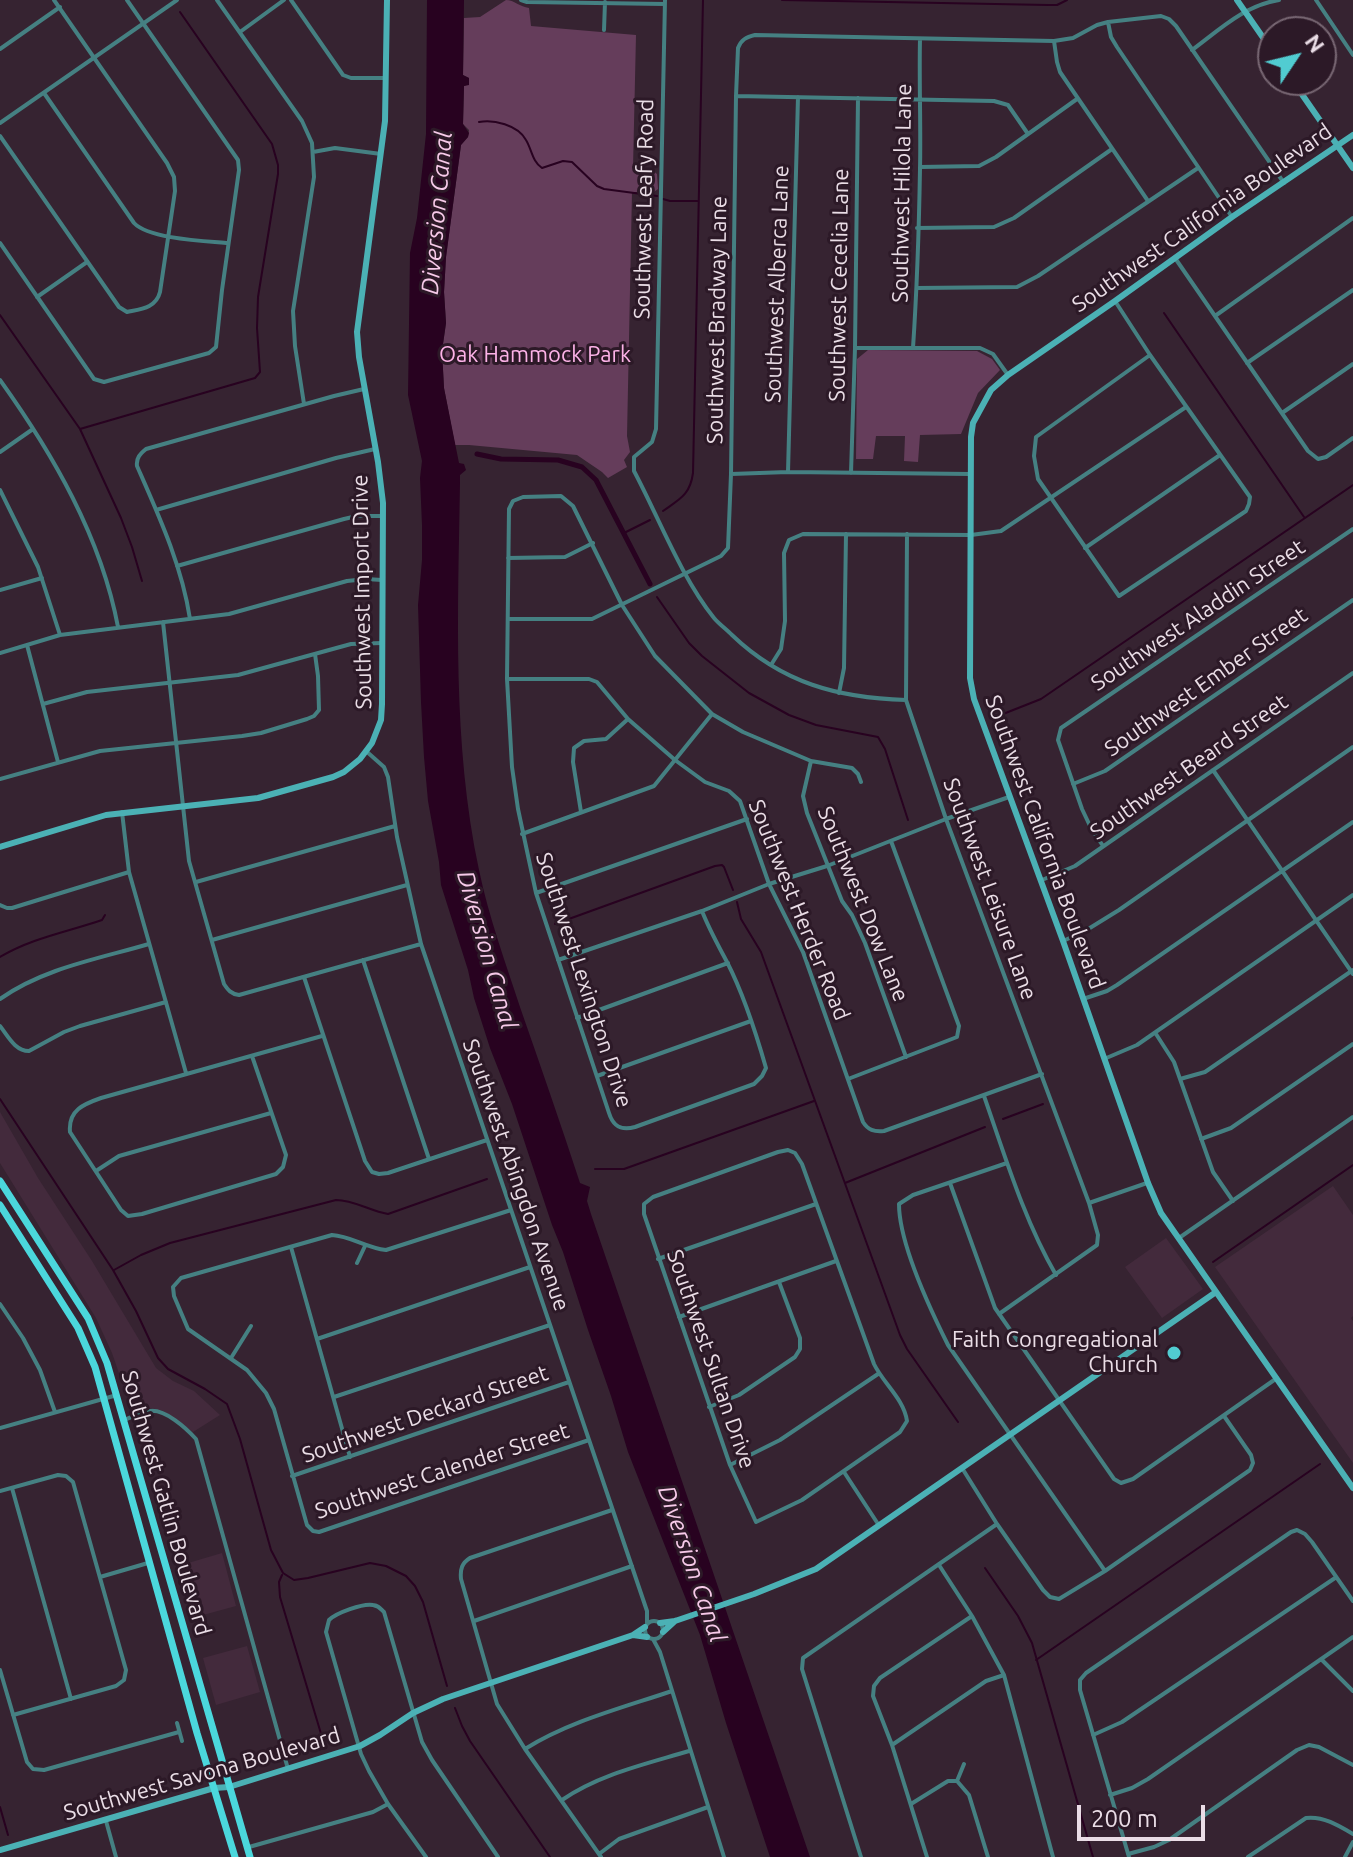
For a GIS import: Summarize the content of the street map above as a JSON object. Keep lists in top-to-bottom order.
{
  "streets": {
    "main road": ["Southwest Gatlin Boulevard"],
    "street": [
      "Southwest Hilola Lane",
      "Southwest Leafy Road",
      "Southwest California Boulevard",
      "Southwest Alberca Lane",
      "Southwest Cecelia Lane",
      "Southwest Bradway Lane",
      "Southwest Import Drive",
      "Southwest Aladdin Street",
      "Southwest Ember Street",
      "Southwest Beard Street",
      "Southwest Leisure Lane",
      "Southwest Dow Lane",
      "Southwest Herder Road",
      "Southwest Lexington Drive",
      "Southwest Abingdon Avenue",
      "Southwest Sultan Drive",
      "Southwest Deckard Street",
      "Southwest Calender Street",
      "Southwest Savona Boulevard"
    ]
  },
  "crossings": [
    ["Southwest Hilola Lane", "Southwest Bradway Lane"],
    ["Southwest Leafy Road", "Southwest Bradway Lane"],
    ["Southwest California Boulevard", "Southwest Beard Street"],
    ["Southwest Import Drive", "Southwest Abingdon Avenue"],
    ["Southwest Aladdin Street", "Southwest Ember Street"],
    ["Southwest Herder Road", "Southwest Lexington Drive"],
    ["Southwest Abingdon Avenue", "Southwest Deckard Street"],
    ["Southwest Abingdon Avenue", "Southwest Calender Street"],
    ["Southwest Abingdon Avenue", "Southwest Savona Boulevard"],
    ["Southwest Deckard Street", "Southwest Calender Street"],
    ["Southwest Gatlin Boulevard", "Southwest Savona Boulevard"]
  ],
  "water": ["Diversion Canal"],
  "parks": ["Oak Hammock Park"],
  "places": ["Faith Congregational Church"],
  "scale_bar": "200 m",
  "north": "top right"
}
